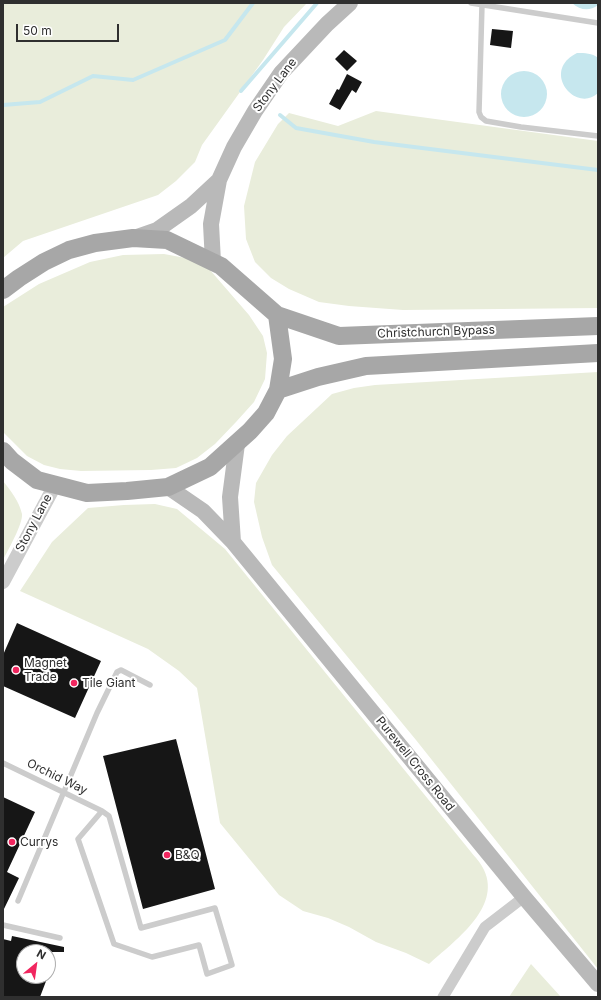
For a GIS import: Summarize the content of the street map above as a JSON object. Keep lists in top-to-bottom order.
{
  "streets": {
    "main road": ["Stony Lane", "Christchurch Bypass", "Purewell Cross Road"],
    "lane": ["Orchid Way"]
  },
  "places": [
    "Magnet Trade",
    "Tile Giant",
    "Currys",
    "B&Q"
  ],
  "scale_bar": "50 m",
  "north": "top right"
}
